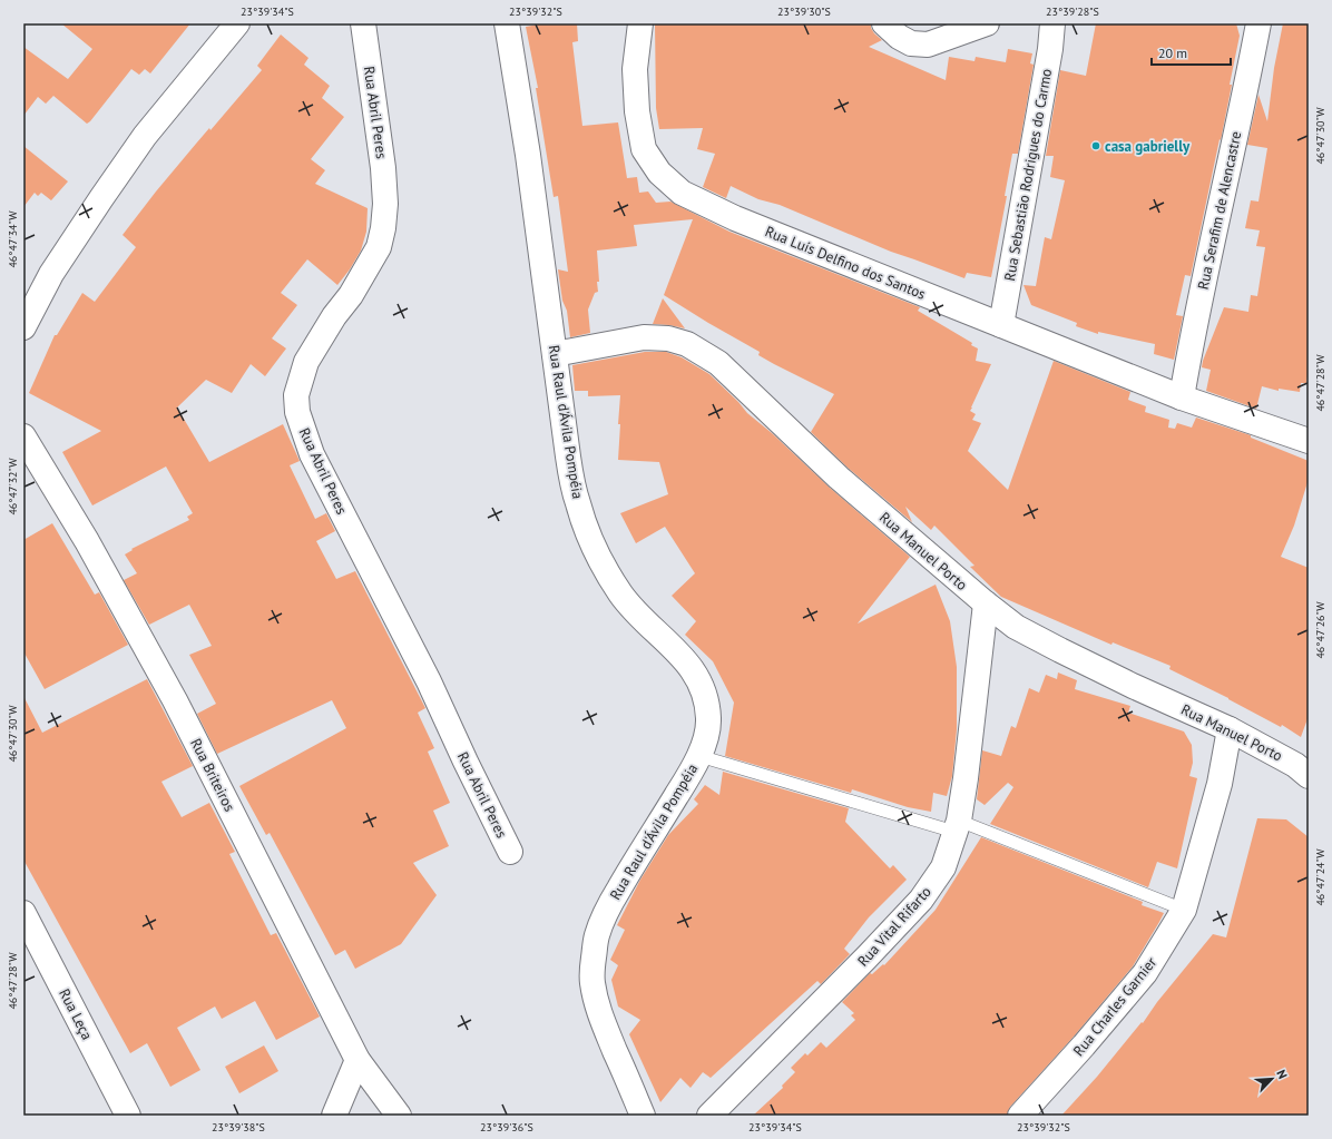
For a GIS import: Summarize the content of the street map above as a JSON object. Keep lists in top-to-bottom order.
{
  "streets": {
    "street": [
      "Rua Abril Peres",
      "Rua Sebastião Rodrigues do Carmo",
      "Rua Serafim de Alencastre",
      "Rua Luís Delfino dos Santos",
      "Rua Raul d'Ávila Pompéia",
      "Rua Manuel Porto",
      "Rua Briteiros",
      "Rua Vital Rifarto",
      "Rua Charles Garnier",
      "Rua Leça"
    ]
  },
  "crossings": [
    ["Rua Sebastião Rodrigues do Carmo", "Rua Luís Delfino dos Santos"],
    ["Rua Serafim de Alencastre", "Rua Luís Delfino dos Santos"],
    ["Rua Raul d'Ávila Pompéia", "Rua Manuel Porto"],
    ["Rua Manuel Porto", "Rua Vital Rifarto"],
    ["Rua Manuel Porto", "Rua Charles Garnier"]
  ],
  "places": ["casa gabrielly"],
  "scale_bar": "20 m",
  "north": "top right",
  "coordinates": [
    "23°39'34\"S",
    "23°39'32\"S",
    "23°39'30\"S",
    "23°39'28\"S",
    "46°47'30\"W",
    "46°47'34\"W",
    "46°47'28\"W",
    "46°47'32\"W",
    "46°47'26\"W",
    "46°47'24\"W",
    "23°39'38\"S",
    "23°39'36\"S"
  ]
}
